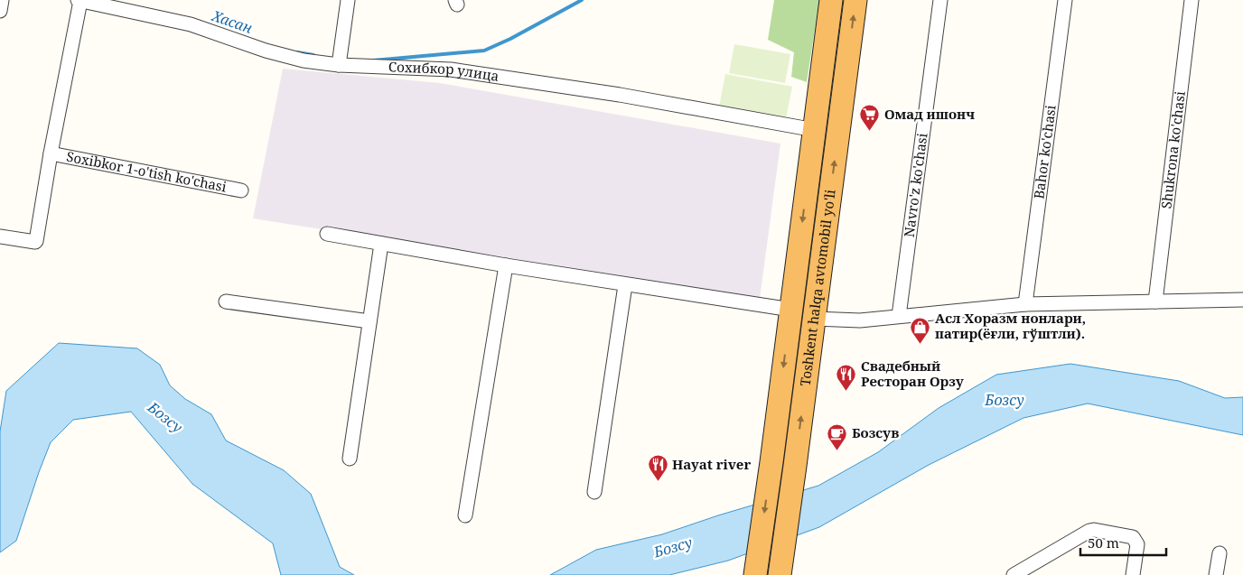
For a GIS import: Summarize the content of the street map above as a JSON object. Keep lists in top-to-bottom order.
{
  "streets": {
    "highway": ["Toshkent halqa avtomobil yo'li"],
    "street": [
      "Сохибкор улица",
      "Shukrona ko'chasi",
      "Bahor ko'chasi",
      "Soxibkor 1-o'tish ko'chasi",
      "Navro'z ko'chasi"
    ]
  },
  "crossings": [
    ["Сохибкор улица", "Soxibkor 1-o'tish ko'chasi"],
    ["Сохибкор улица", "Toshkent halqa avtomobil yo'li"]
  ],
  "water": ["Хасан", "Бозсу"],
  "places": {
    "supermarket": ["Омад ишонч"],
    "shop": ["Асл Хоразм нонлари, патир(ёғли, гўштли)."],
    "restaurant": ["Свадебный Ресторан Орзу", "Hayat river"],
    "cafe": ["Бозсув"]
  },
  "scale_bar": "50 m"
}
